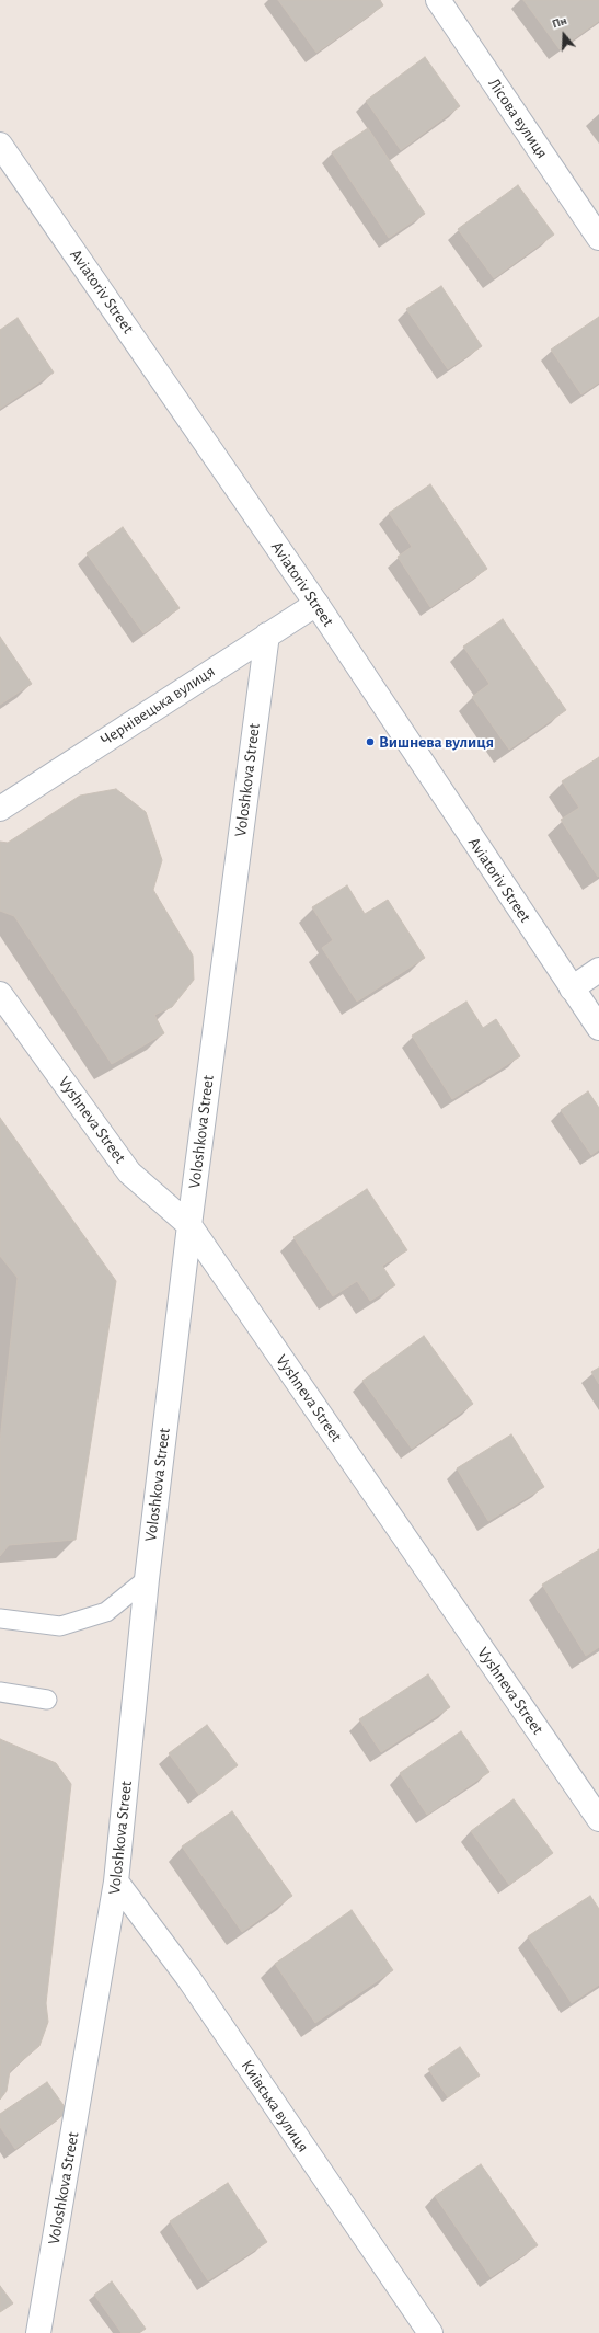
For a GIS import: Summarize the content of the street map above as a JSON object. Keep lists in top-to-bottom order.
{
  "streets": {
    "street": [
      "Лісова вулиця",
      "Aviatoriv Street",
      "Чернівецька вулиця",
      "Voloshkova Street",
      "Vyshneva Street",
      "Київська вулиця"
    ]
  },
  "crossings": [
    ["Aviatoriv Street", "Чернівецька вулиця"],
    ["Чернівецька вулиця", "Voloshkova Street"],
    ["Voloshkova Street", "Vyshneva Street"],
    ["Voloshkova Street", "Київська вулиця"]
  ],
  "places": ["Вишнева вулиця"],
  "north": "top"
}
